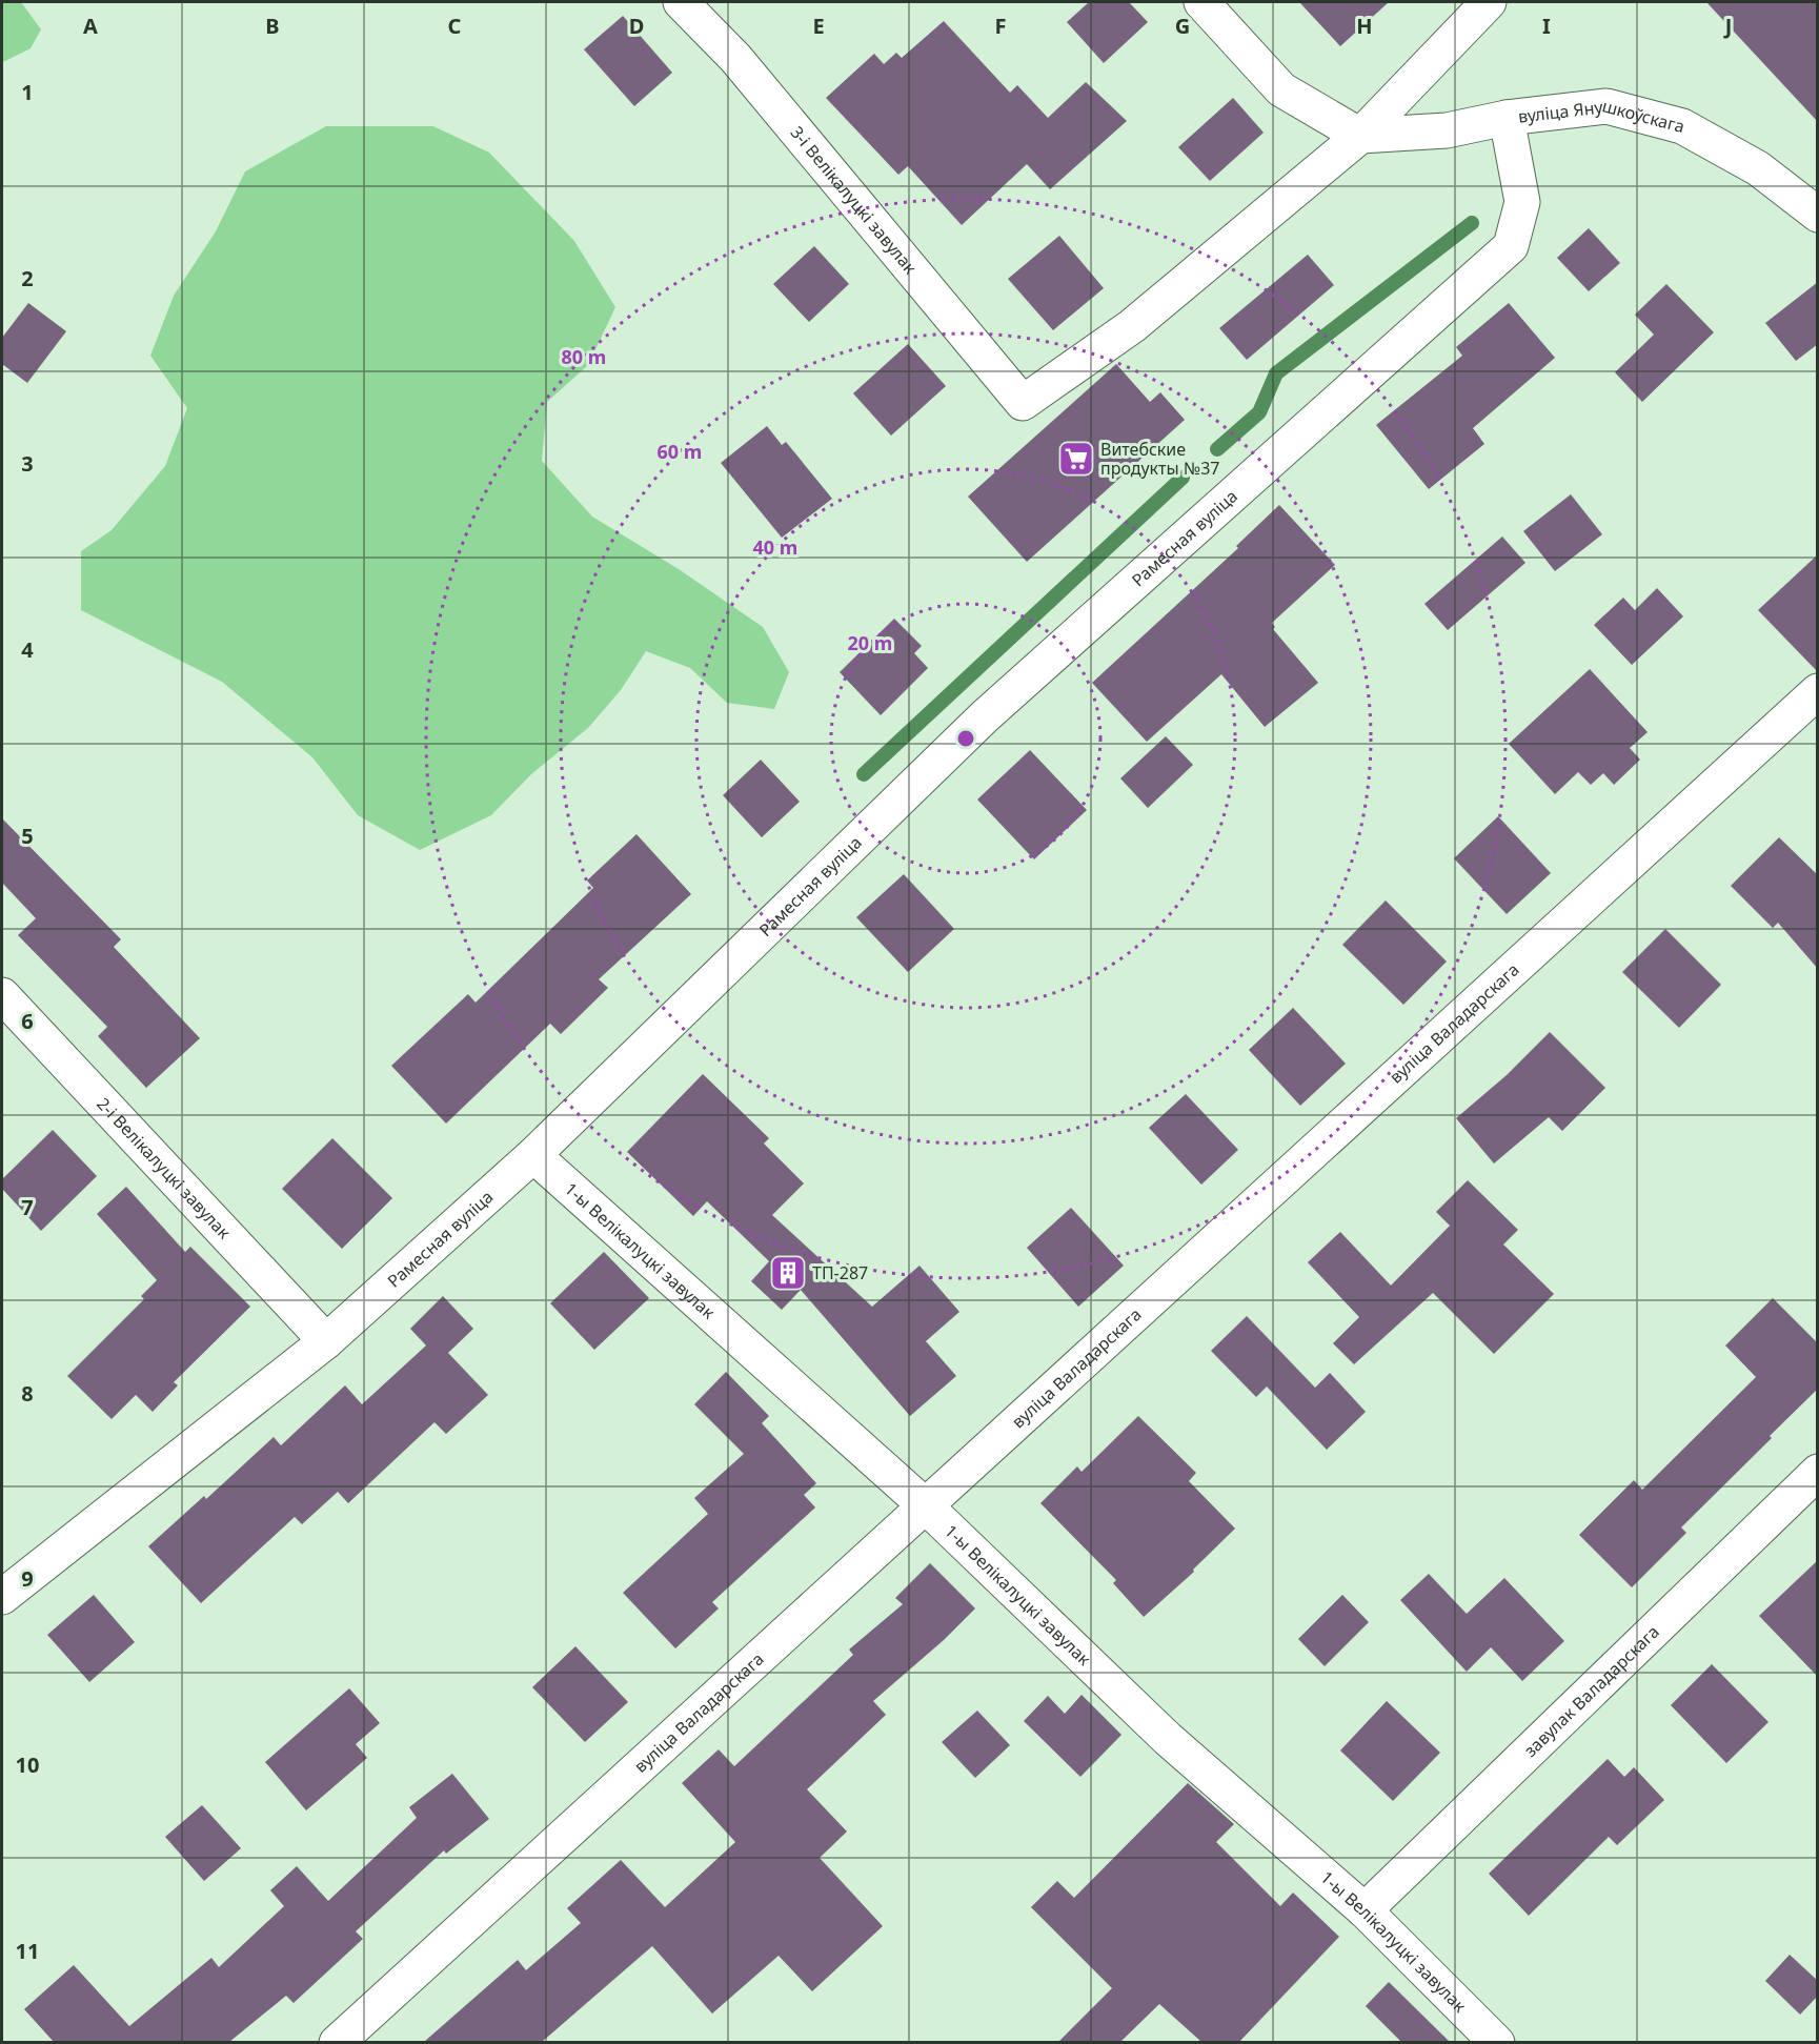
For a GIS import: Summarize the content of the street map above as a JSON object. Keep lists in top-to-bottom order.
{
  "streets": {
    "street": [
      "вуліца Янушкоўскага",
      "3-і Велікалуцкі завулак",
      "Рамесная вуліца",
      "вуліца Валадарскага",
      "2-і Велікалуцкі завулак",
      "1-ы Велікалуцкі завулак",
      "завулак Валадарскага"
    ]
  },
  "crossings": [
    ["вуліца Янушкоўскага", "3-і Велікалуцкі завулак"],
    ["вуліца Янушкоўскага", "Рамесная вуліца"],
    ["Рамесная вуліца", "2-і Велікалуцкі завулак"],
    ["Рамесная вуліца", "1-ы Велікалуцкі завулак"],
    ["вуліца Валадарскага", "1-ы Велікалуцкі завулак"],
    ["1-ы Велікалуцкі завулак", "завулак Валадарскага"]
  ],
  "places": {
    "supermarket": ["Витебские продукты №37"],
    "building": ["ТП-287"]
  },
  "grid": {
    "columns": [
      "A",
      "B",
      "C",
      "D",
      "E",
      "F",
      "G",
      "H",
      "I",
      "J"
    ],
    "rows": [
      "1",
      "2",
      "3",
      "4",
      "5",
      "6",
      "7",
      "8",
      "9",
      "10",
      "11"
    ]
  },
  "rings": [
    "80 m",
    "60 m",
    "40 m",
    "20 m"
  ]
}
